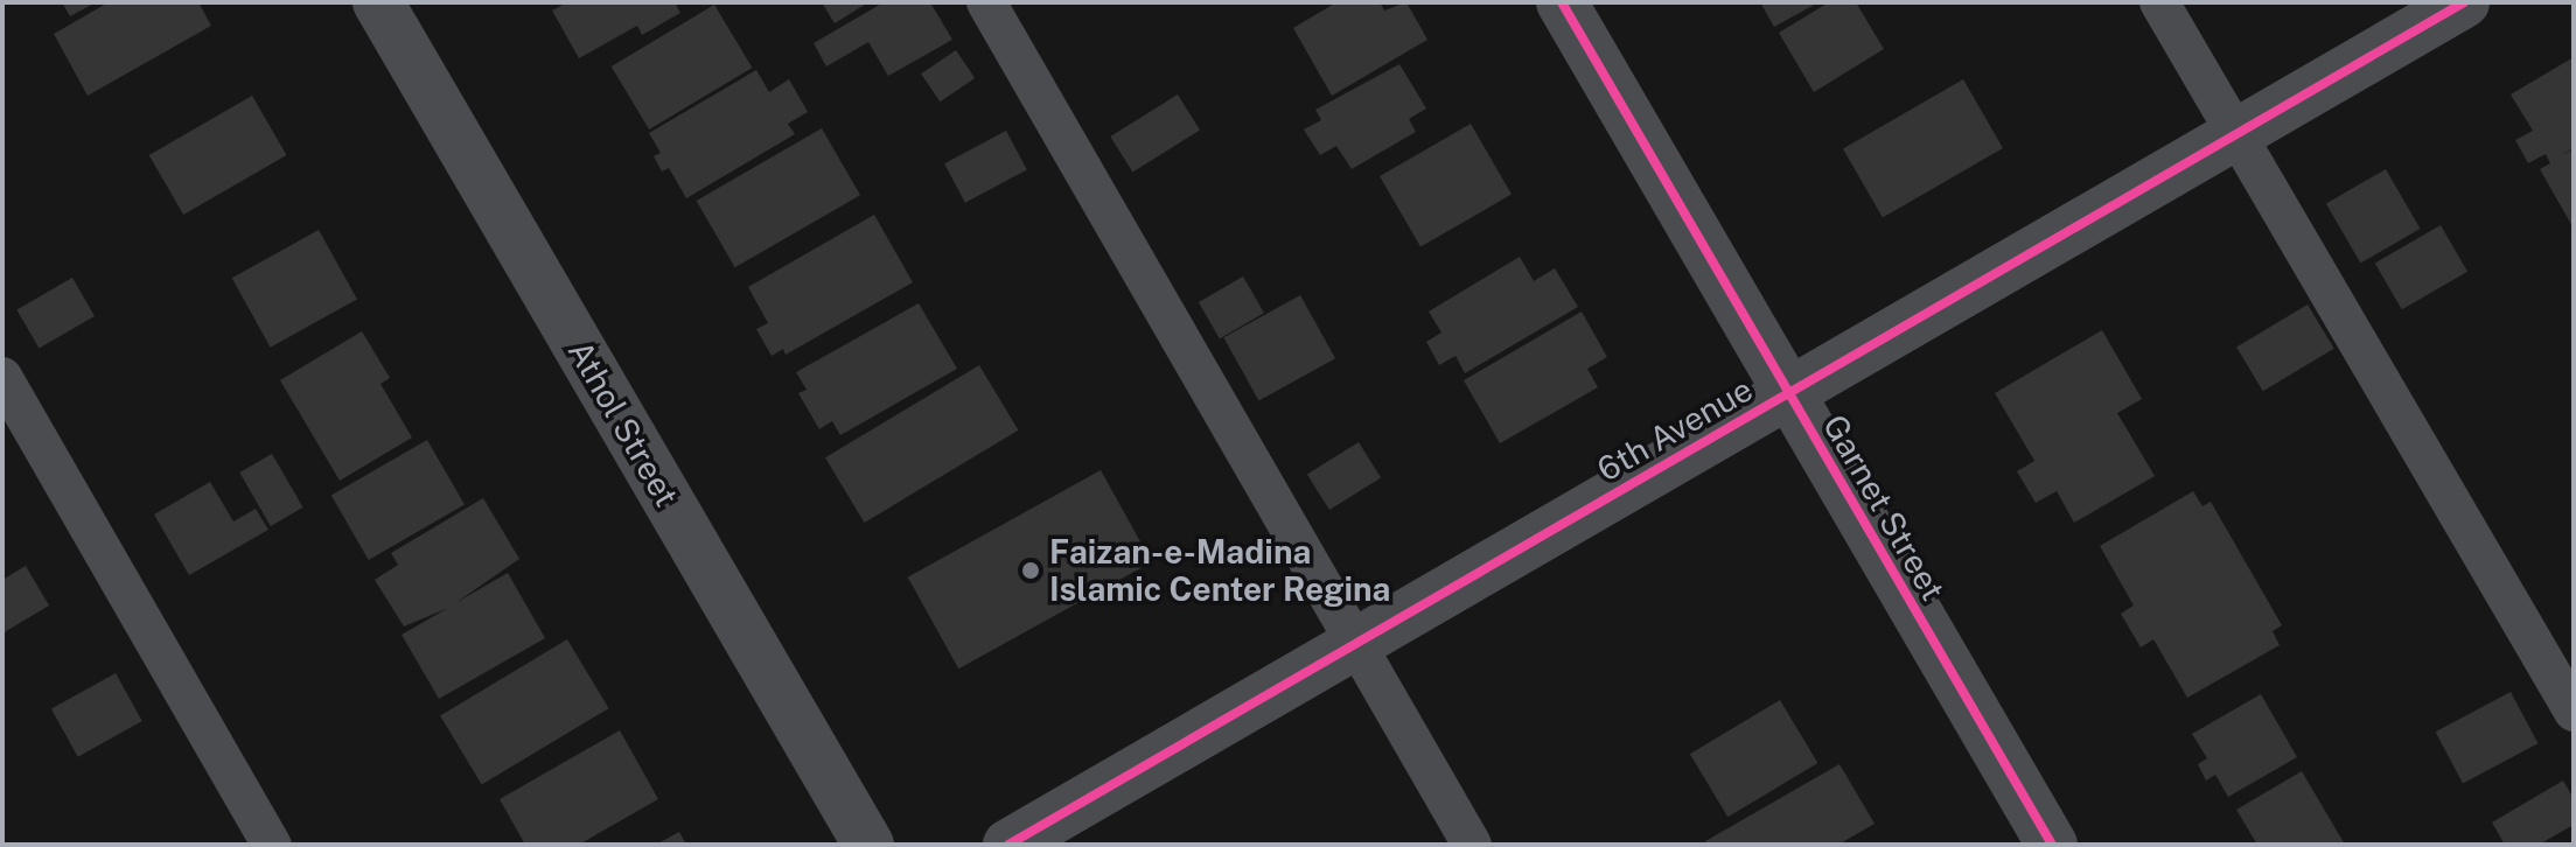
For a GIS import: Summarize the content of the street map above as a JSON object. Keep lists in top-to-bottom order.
{
  "streets": {
    "street": ["Athol Street", "6th Avenue", "Garnet Street"]
  },
  "crossings": [
    ["6th Avenue", "Garnet Street"]
  ],
  "places": ["Faizan-e-Madina Islamic Center Regina"]
}
